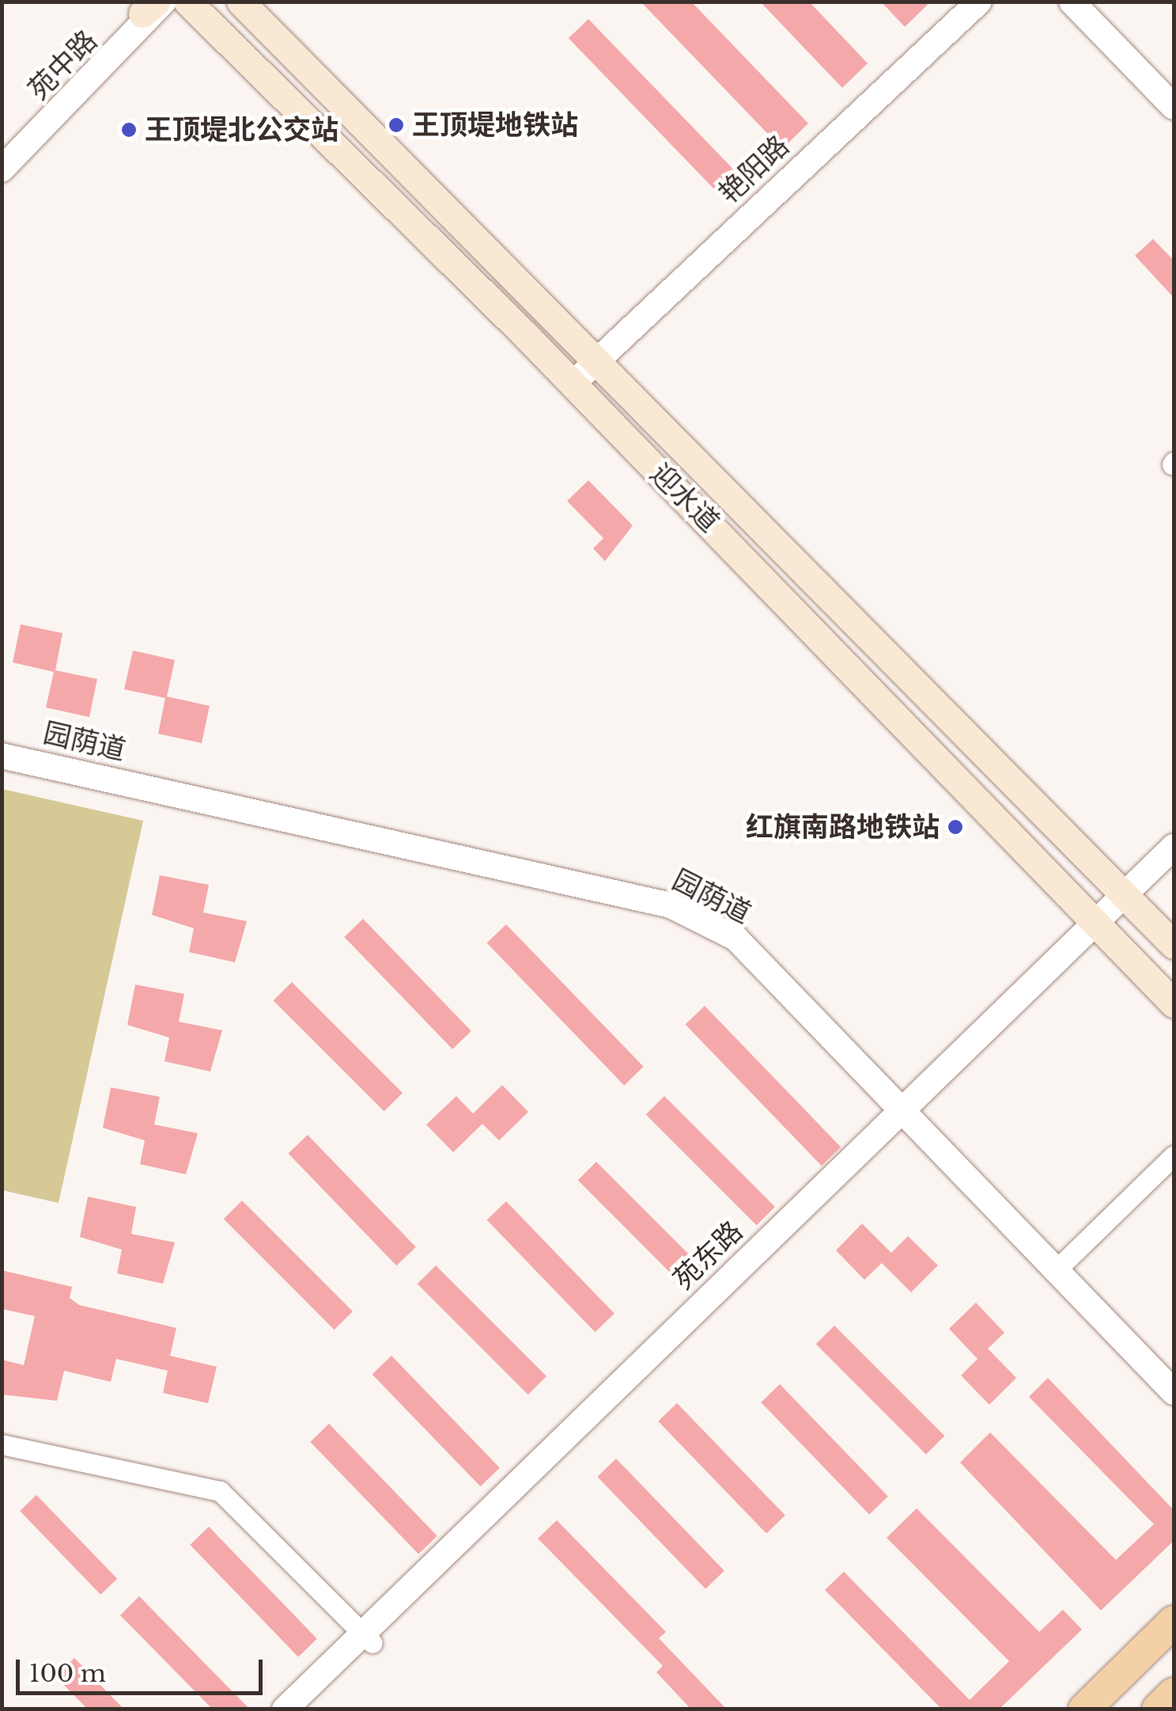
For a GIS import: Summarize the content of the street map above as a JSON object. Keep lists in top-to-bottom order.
{
  "streets": {
    "main road": ["迎水道"],
    "street": [
      "苑中路",
      "艳阳路",
      "园荫道",
      "苑东路"
    ]
  },
  "crossings": [
    ["艳阳路", "迎水道"],
    ["迎水道", "苑东路"],
    ["园荫道", "苑东路"]
  ],
  "places": ["王顶堤地铁站", "王顶堤北公交站", "红旗南路地铁站"],
  "scale_bar": "100 m"
}
